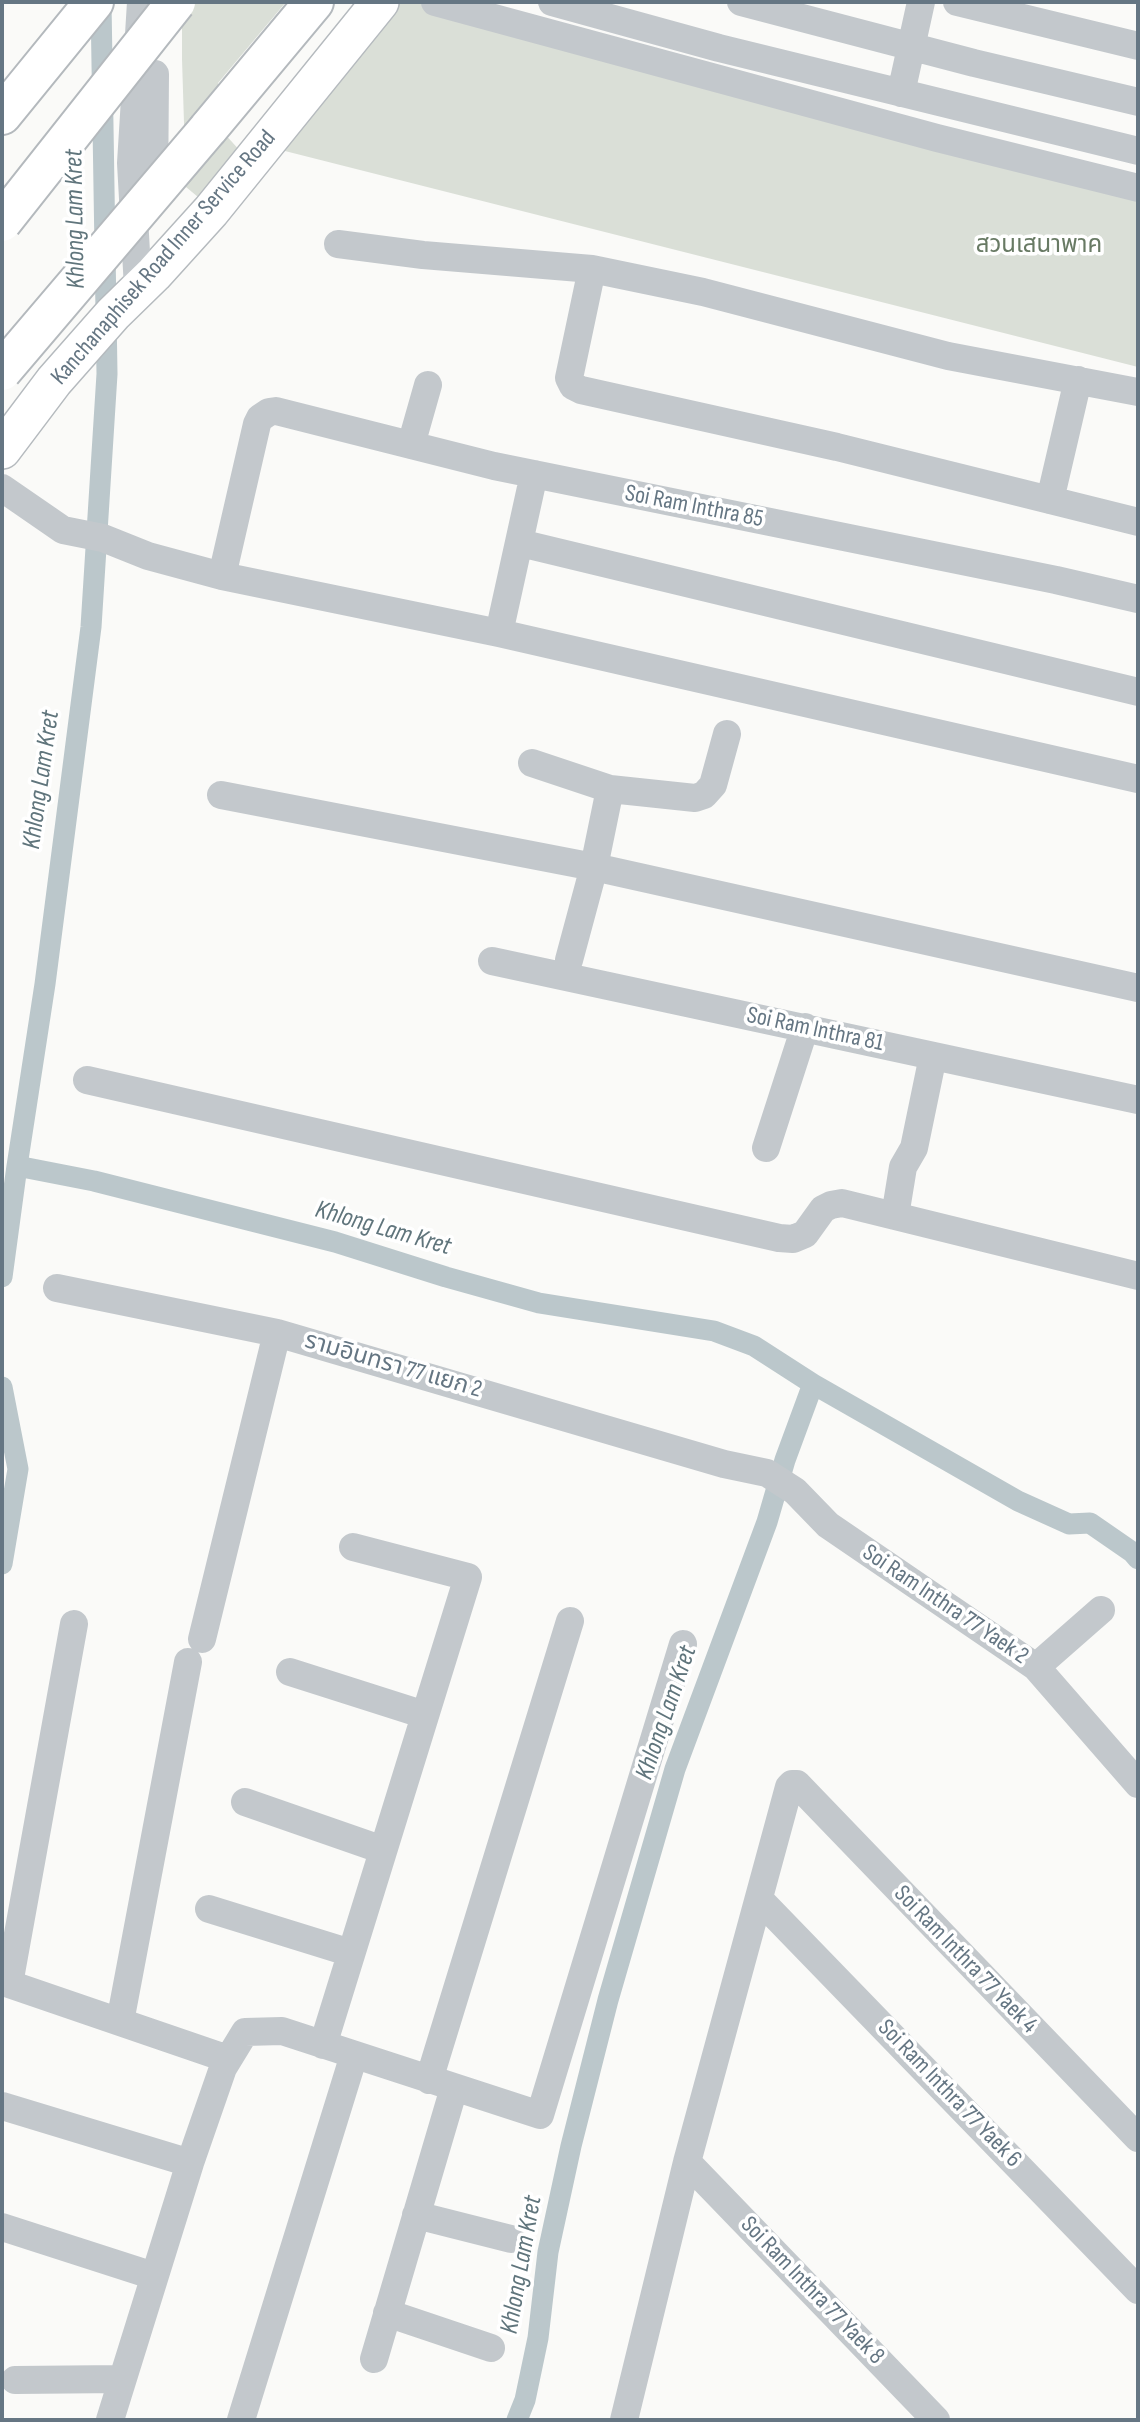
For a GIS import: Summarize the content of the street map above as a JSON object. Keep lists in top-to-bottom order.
{
  "streets": {
    "main road": ["Kanchanaphisek Road Inner Service Road"],
    "street": [
      "Soi Ram Inthra 85",
      "Soi Ram Inthra 81",
      "รามอินทรา 77 แยก 2",
      "Soi Ram Inthra 77 Yaek 2",
      "Soi Ram Inthra 77 Yaek 4",
      "Soi Ram Inthra 77 Yaek 6",
      "Soi Ram Inthra 77 Yaek 8"
    ]
  },
  "crossings": [
    ["รามอินทรา 77 แยก 2", "Soi Ram Inthra 77 Yaek 2"],
    ["Soi Ram Inthra 77 Yaek 4", "Soi Ram Inthra 77 Yaek 6"]
  ],
  "water": ["Khlong Lam Kret"],
  "parks": ["สวนเสนาพาค"]
}
